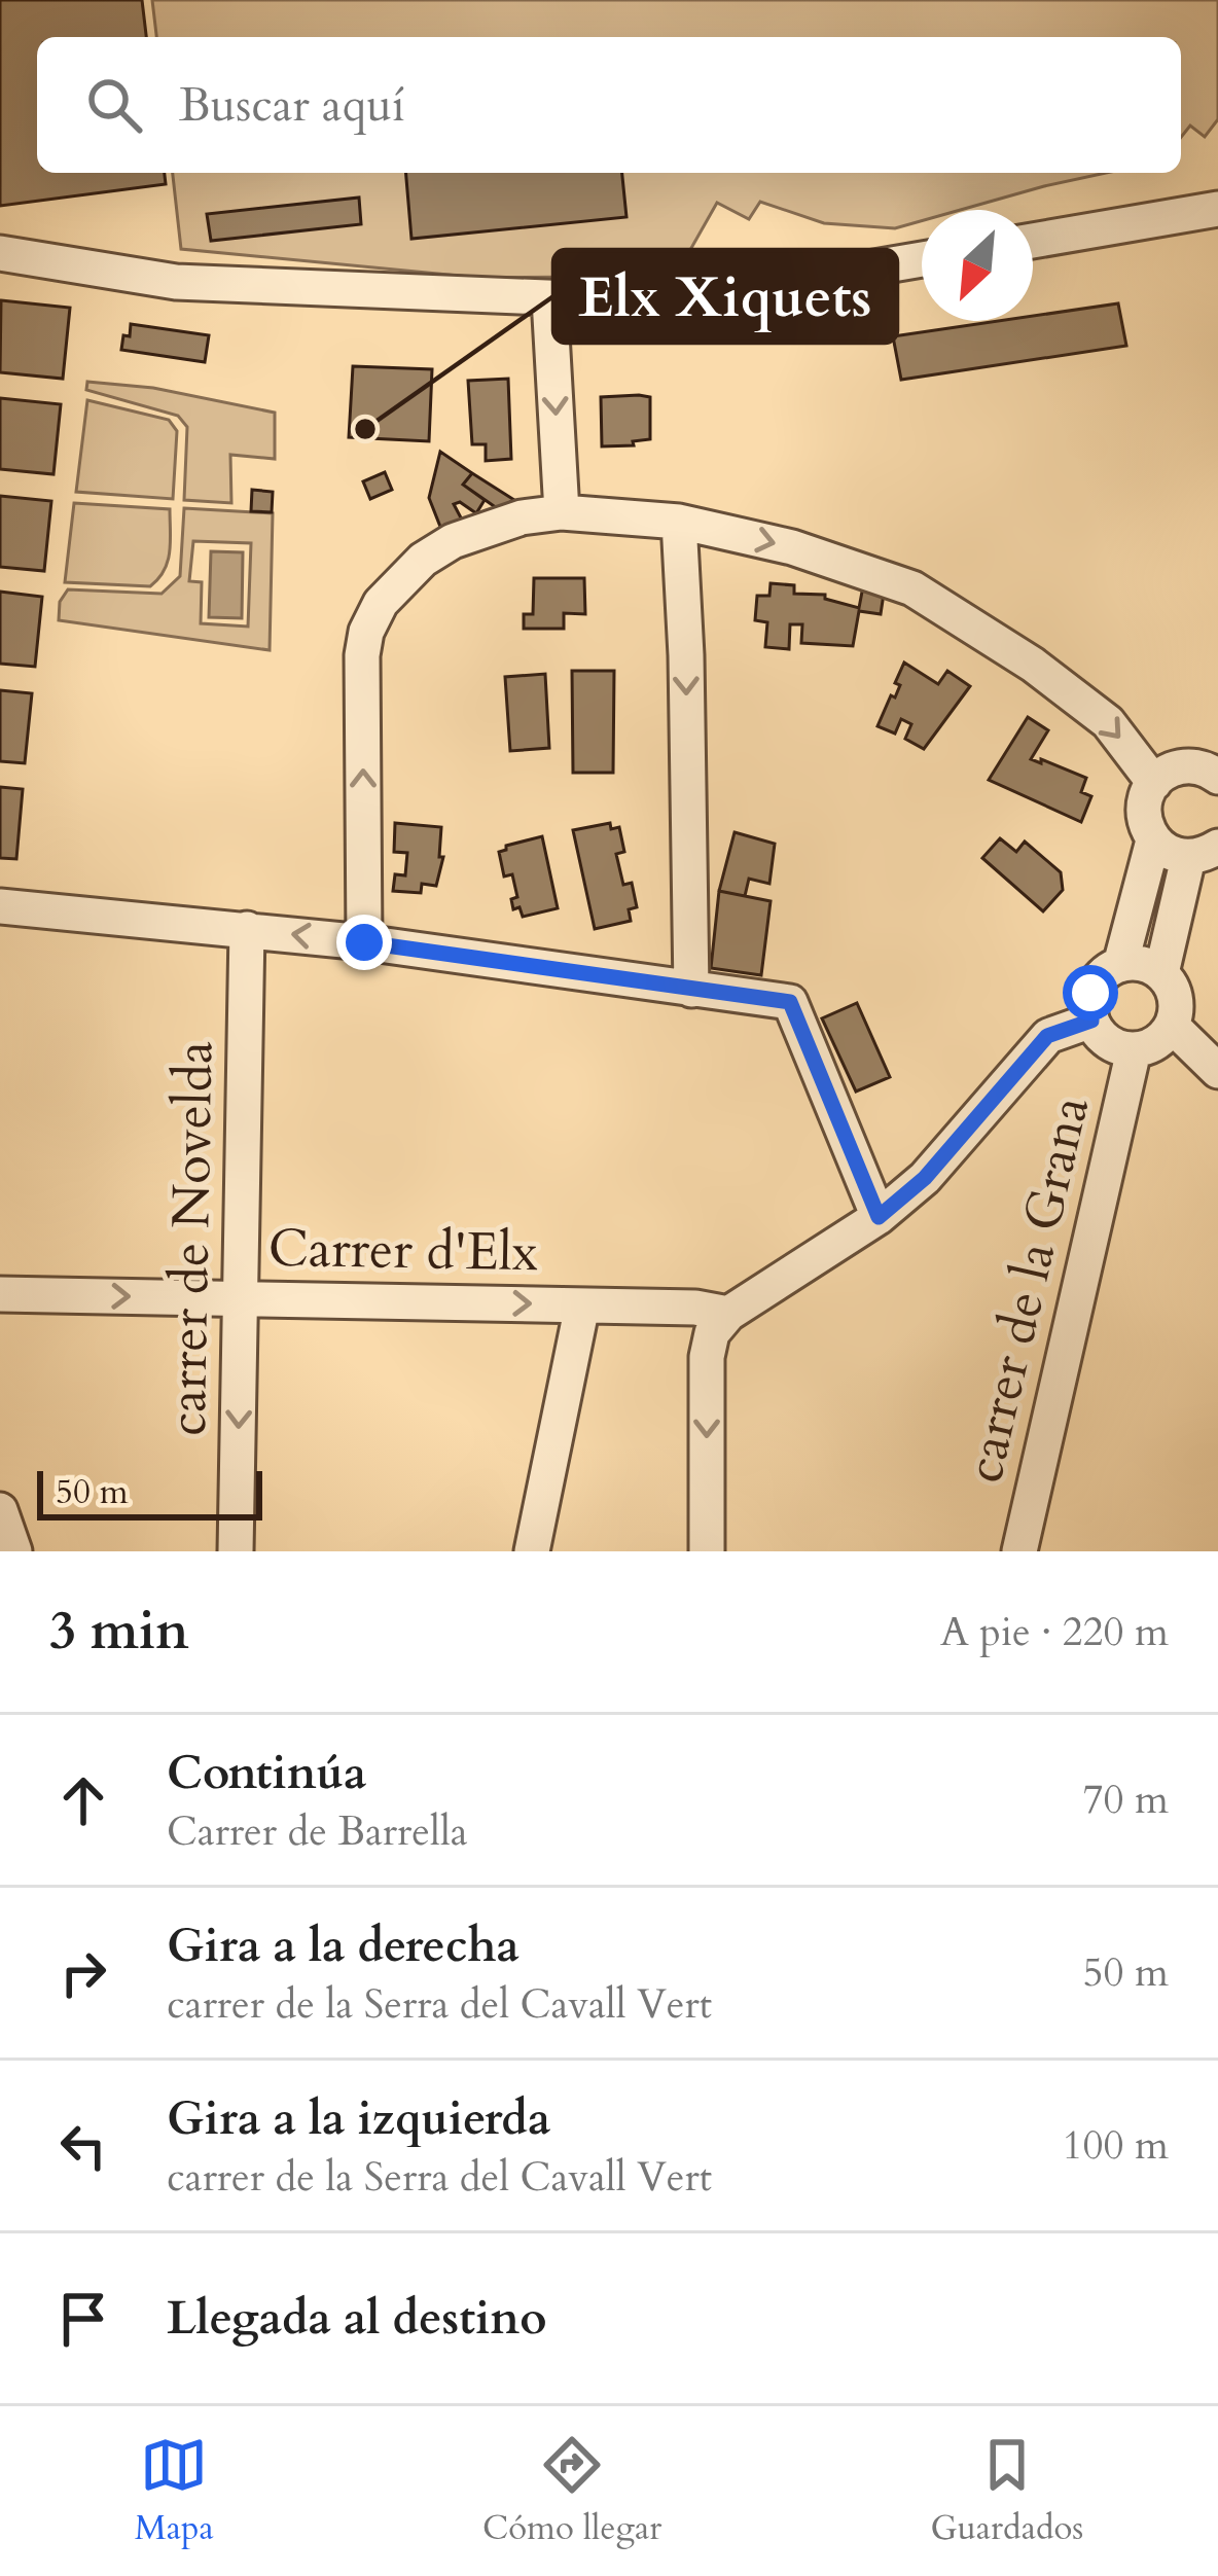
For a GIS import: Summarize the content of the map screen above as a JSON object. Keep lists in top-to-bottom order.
{
  "streets": {
    "street": ["carrer de Novelda", "Carrer d'Elx", "carrer de la Grana"]
  },
  "crossings": [
    ["carrer de Novelda", "Carrer d'Elx"]
  ],
  "one_way": ["Carrer d'Elx"],
  "places": ["Elx Xiquets"],
  "scale_bar": "50 m",
  "north": "bottom left",
  "page": {
    "search": "Buscar aquí",
    "scale": "50 m",
    "heading": ["3 min", "A pie · 220 m"],
    "list": [
      ["Continúa", "Carrer de Barrella", "70 m"],
      ["Gira a la derecha", "carrer de la Serra del Cavall Vert", "50 m"],
      ["Gira a la izquierda", "carrer de la Serra del Cavall Vert", "100 m"],
      "Llegada al destino"
    ],
    "nav": ["Mapa", "Cómo llegar", "Guardados"]
  }
}
